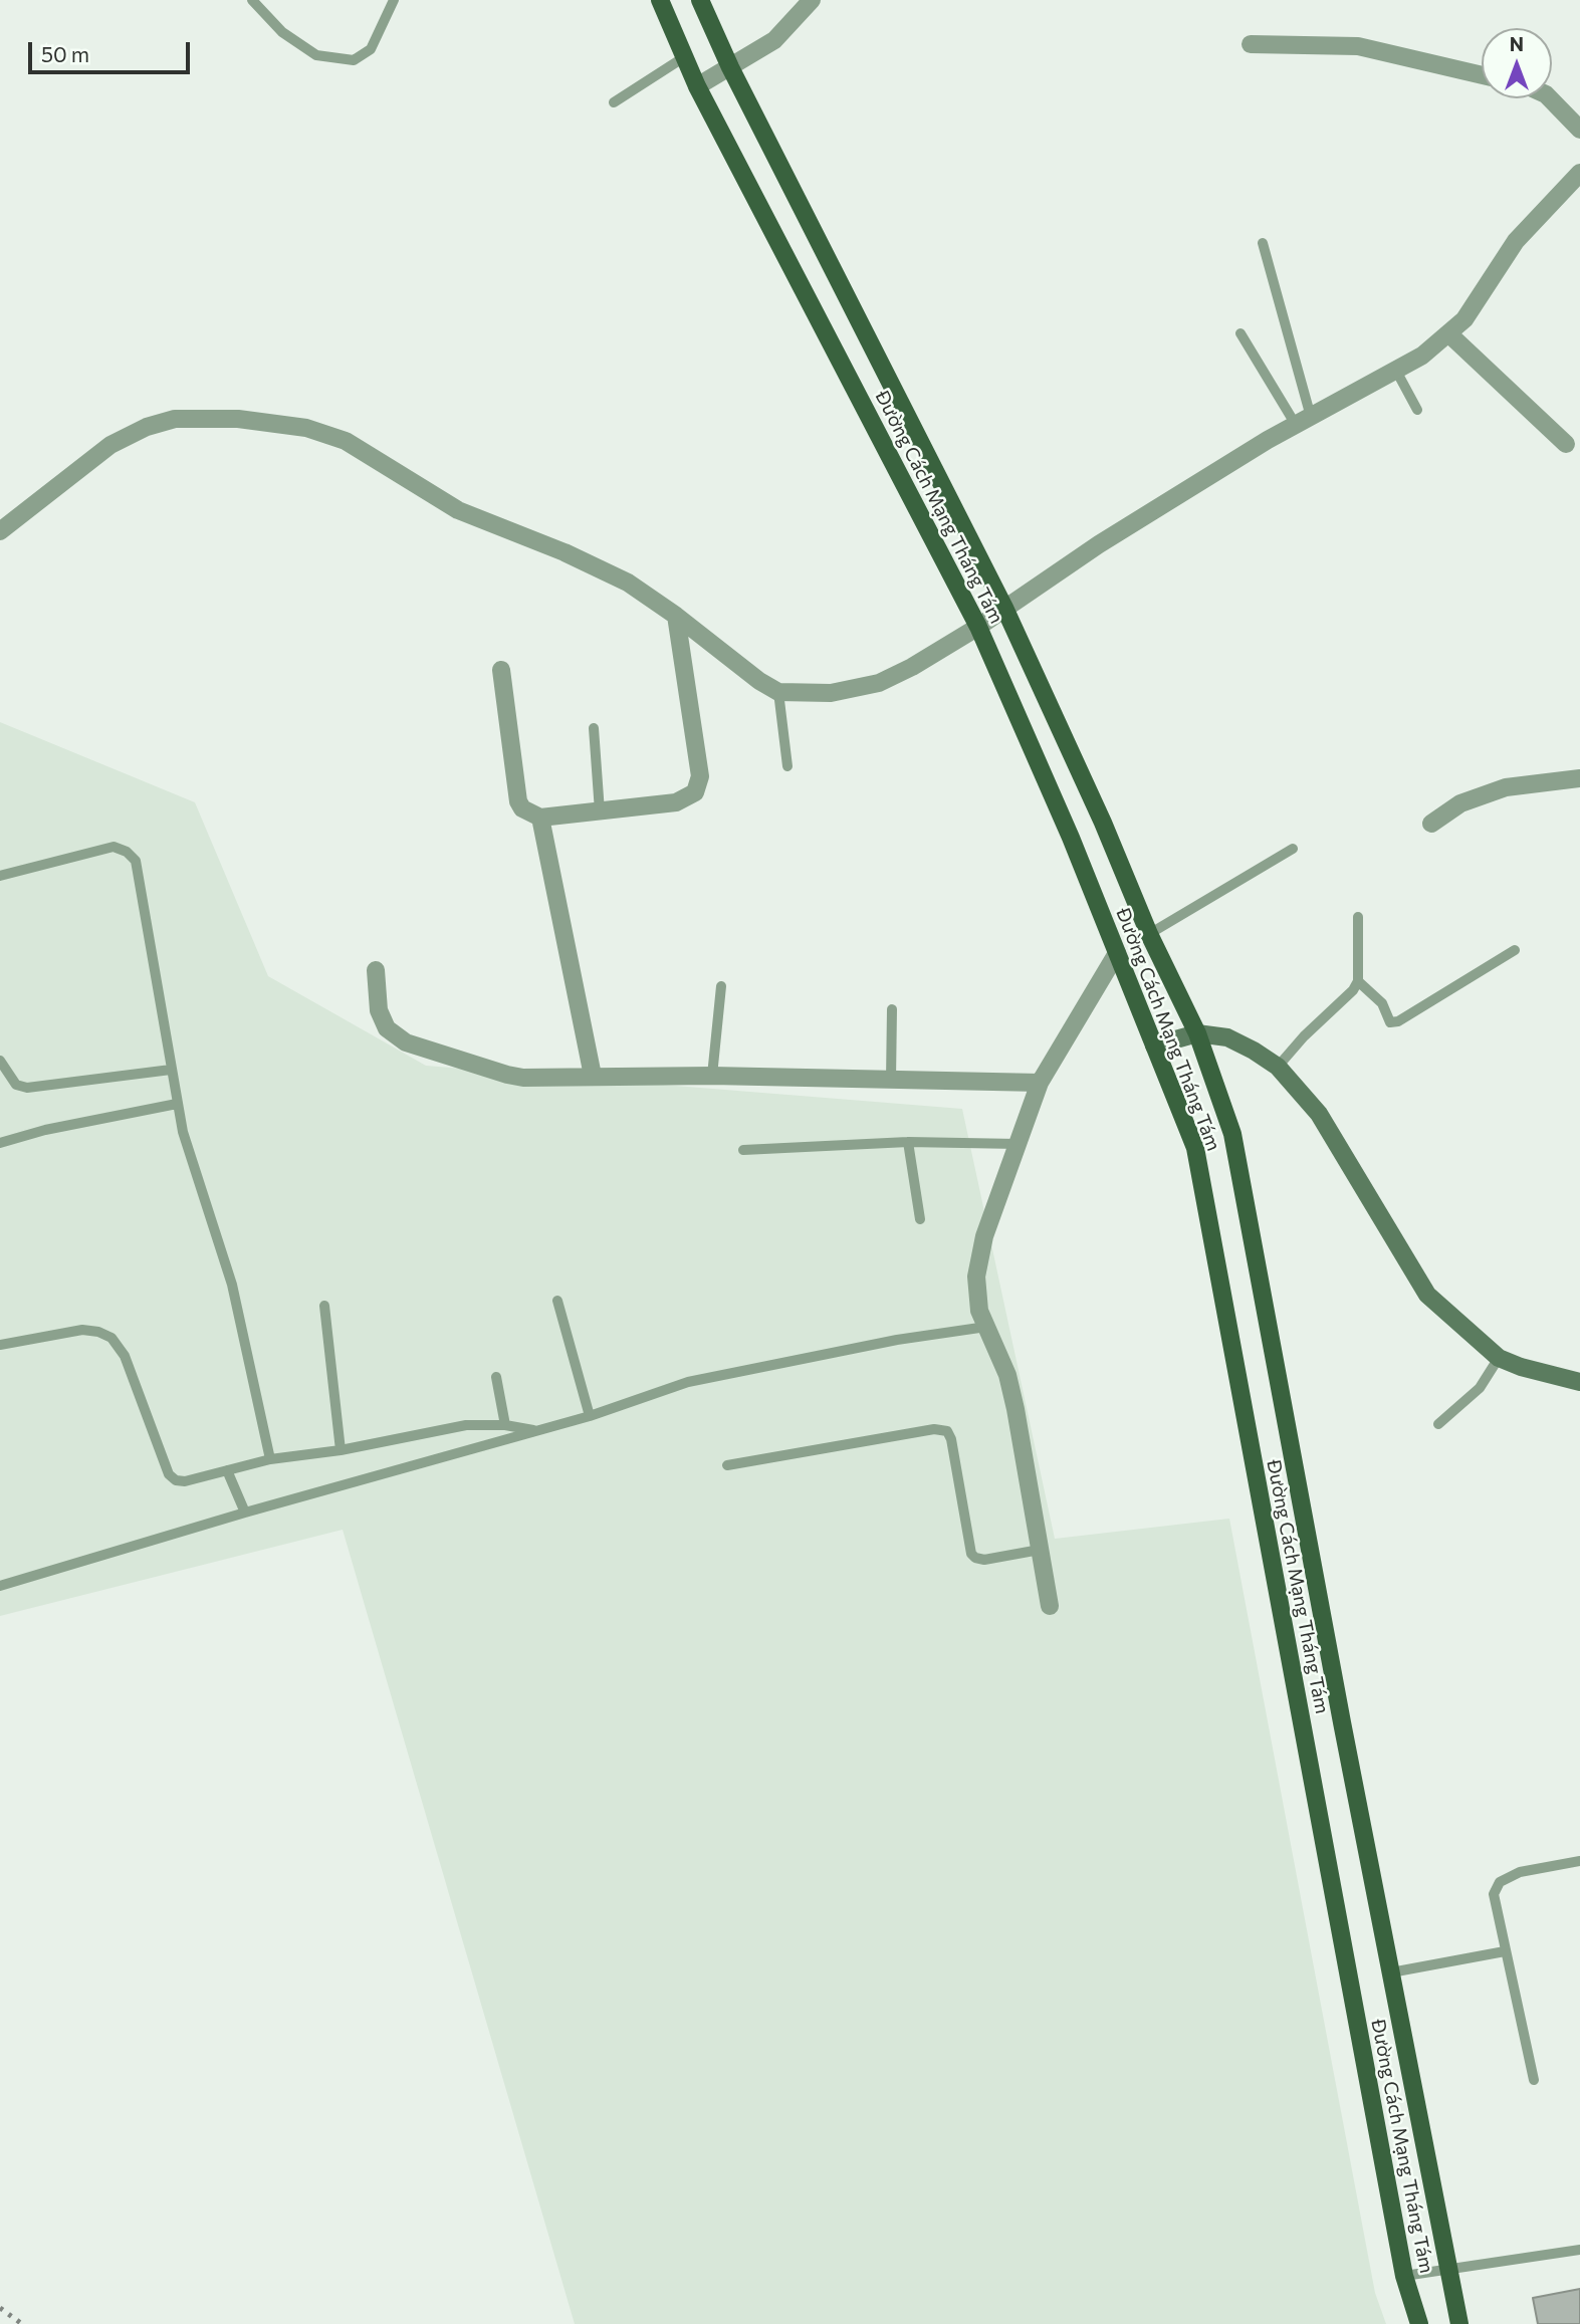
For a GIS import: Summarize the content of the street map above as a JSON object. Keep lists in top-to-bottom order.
{
  "streets": {
    "main road": ["Đường Cách Mạng Tháng Tám"]
  },
  "scale_bar": "50 m",
  "north": "top"
}
